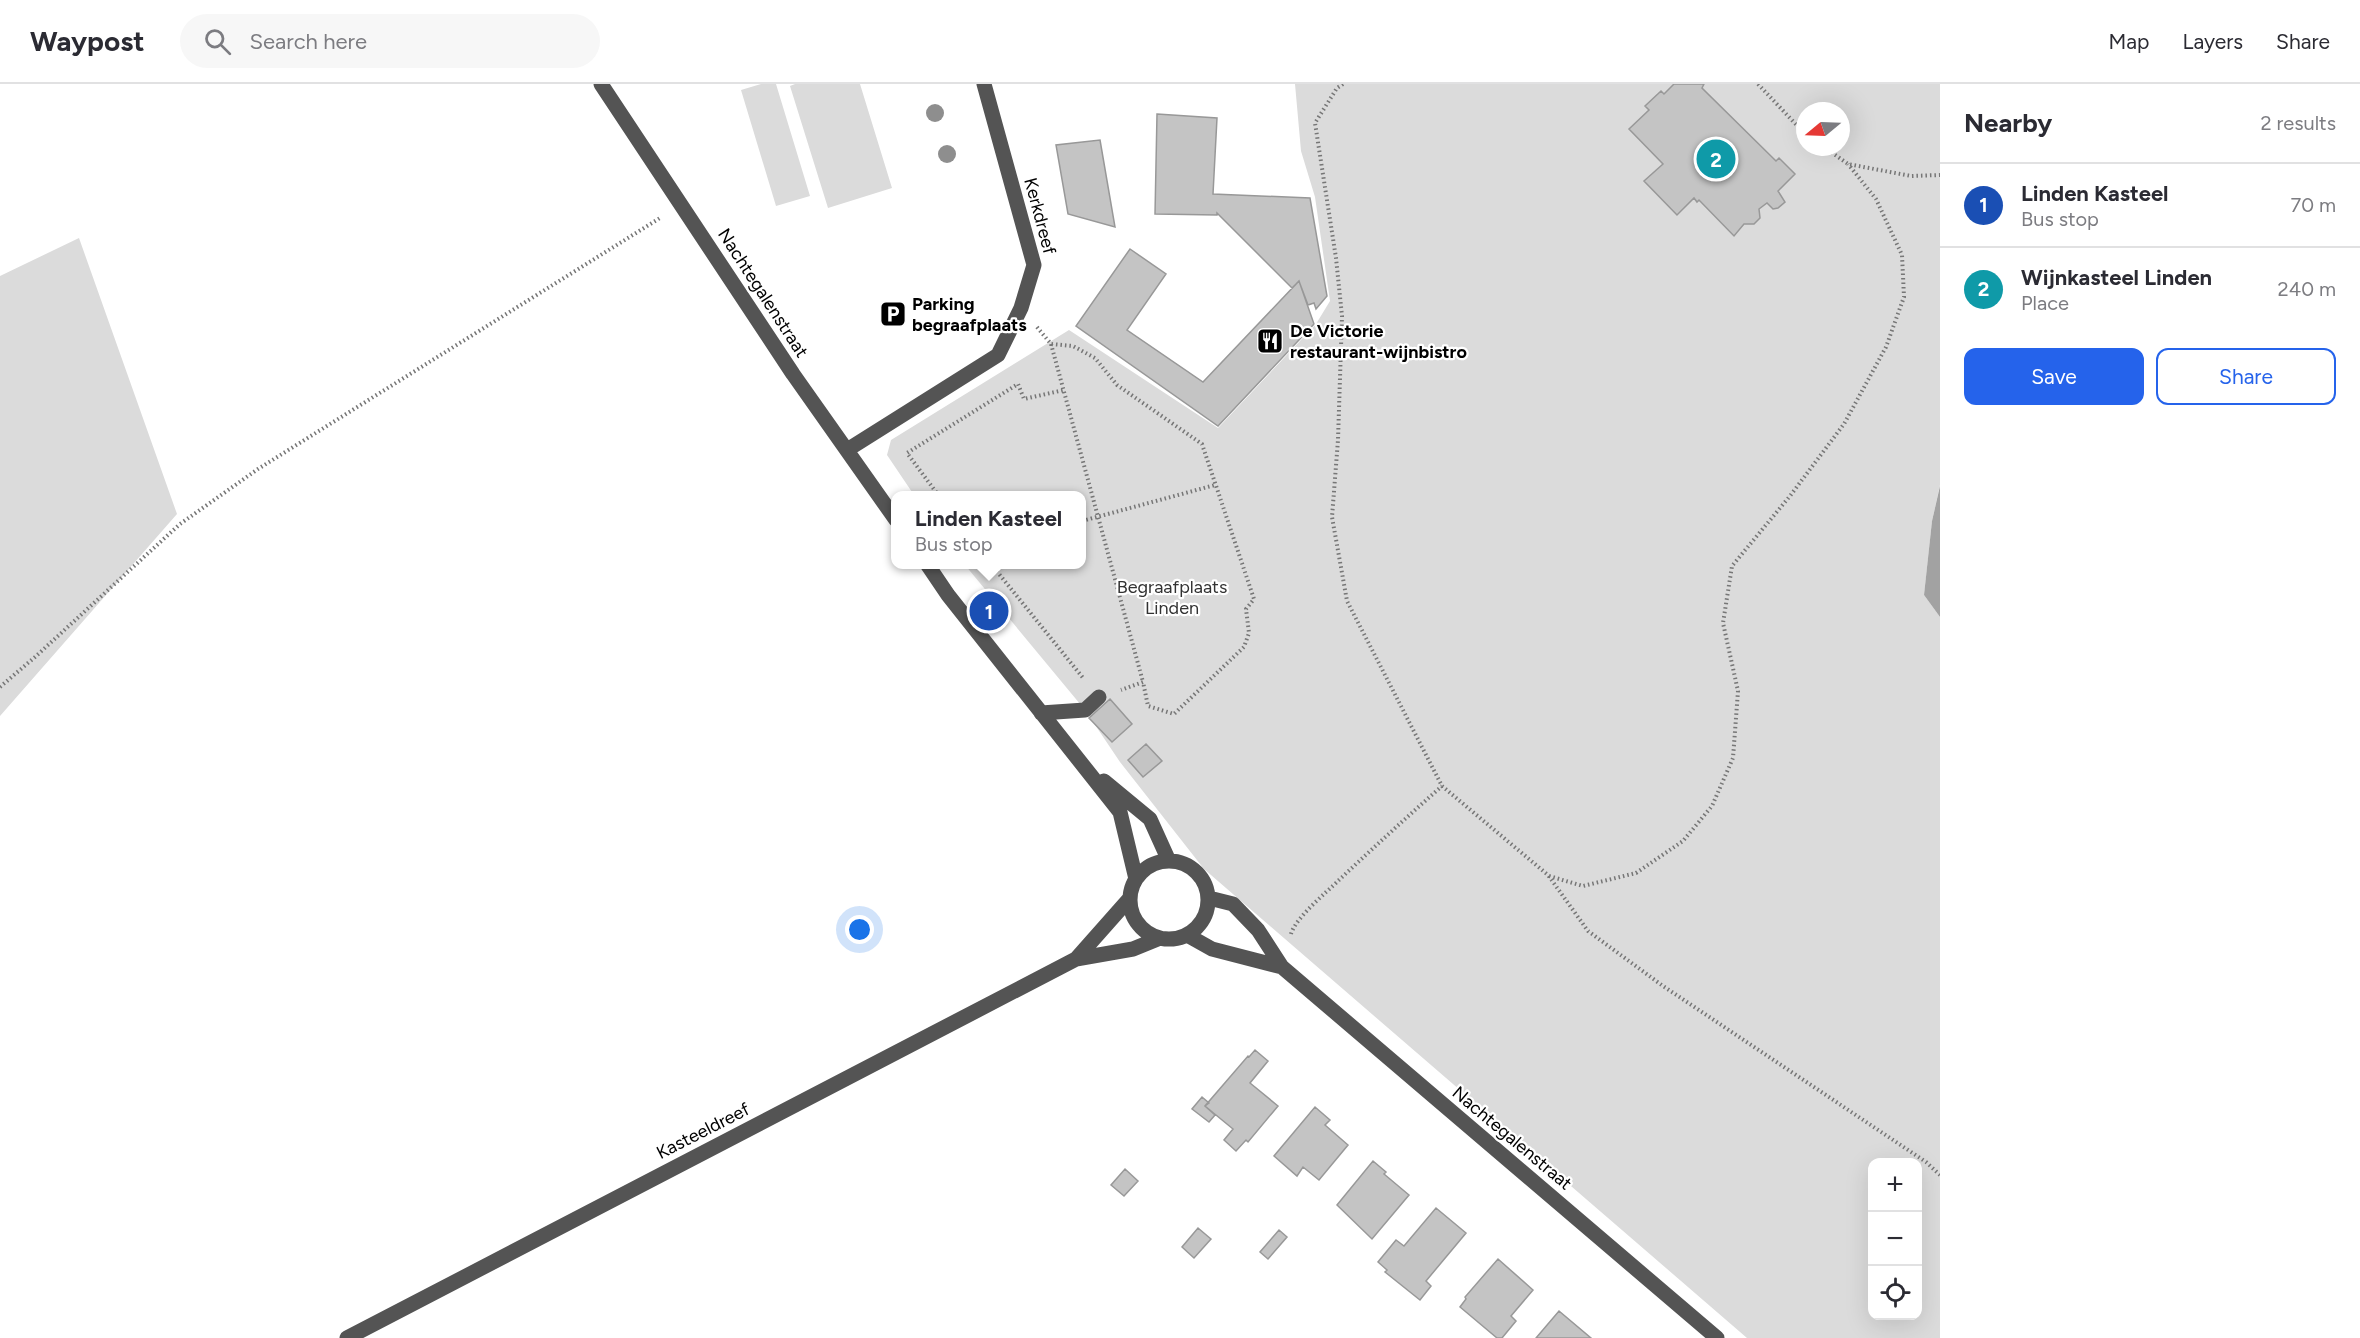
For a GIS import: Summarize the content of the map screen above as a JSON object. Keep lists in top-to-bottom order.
{
  "streets": {
    "street": ["Kerkdreef", "Nachtegalenstraat", "Kasteeldreef"]
  },
  "crossings": [
    ["Kerkdreef", "Nachtegalenstraat"],
    ["Nachtegalenstraat", "Kasteeldreef"]
  ],
  "parks": ["Begraafplaats Linden"],
  "places": {
    "parking": ["Parking begraafplaats"],
    "restaurant": ["De Victorie restaurant-wijnbistro"]
  },
  "north": "left",
  "page": {
    "header": "Waypost",
    "search": "Search here",
    "nav": ["Map", "Layers", "Share"],
    "heading": ["Nearby", "2 results"],
    "pins": ["2", "1"],
    "list": [
      {
        "mark": "1",
        "name": "Linden Kasteel",
        "note": "Bus stop",
        "value": "70 m"
      },
      {
        "mark": "2",
        "name": "Wijnkasteel Linden",
        "note": "Place",
        "value": "240 m"
      }
    ],
    "buttons": ["Save", "Share"],
    "popup": ["Linden Kasteel", "Bus stop"],
    "map_buttons": ["+", "−"]
  }
}
